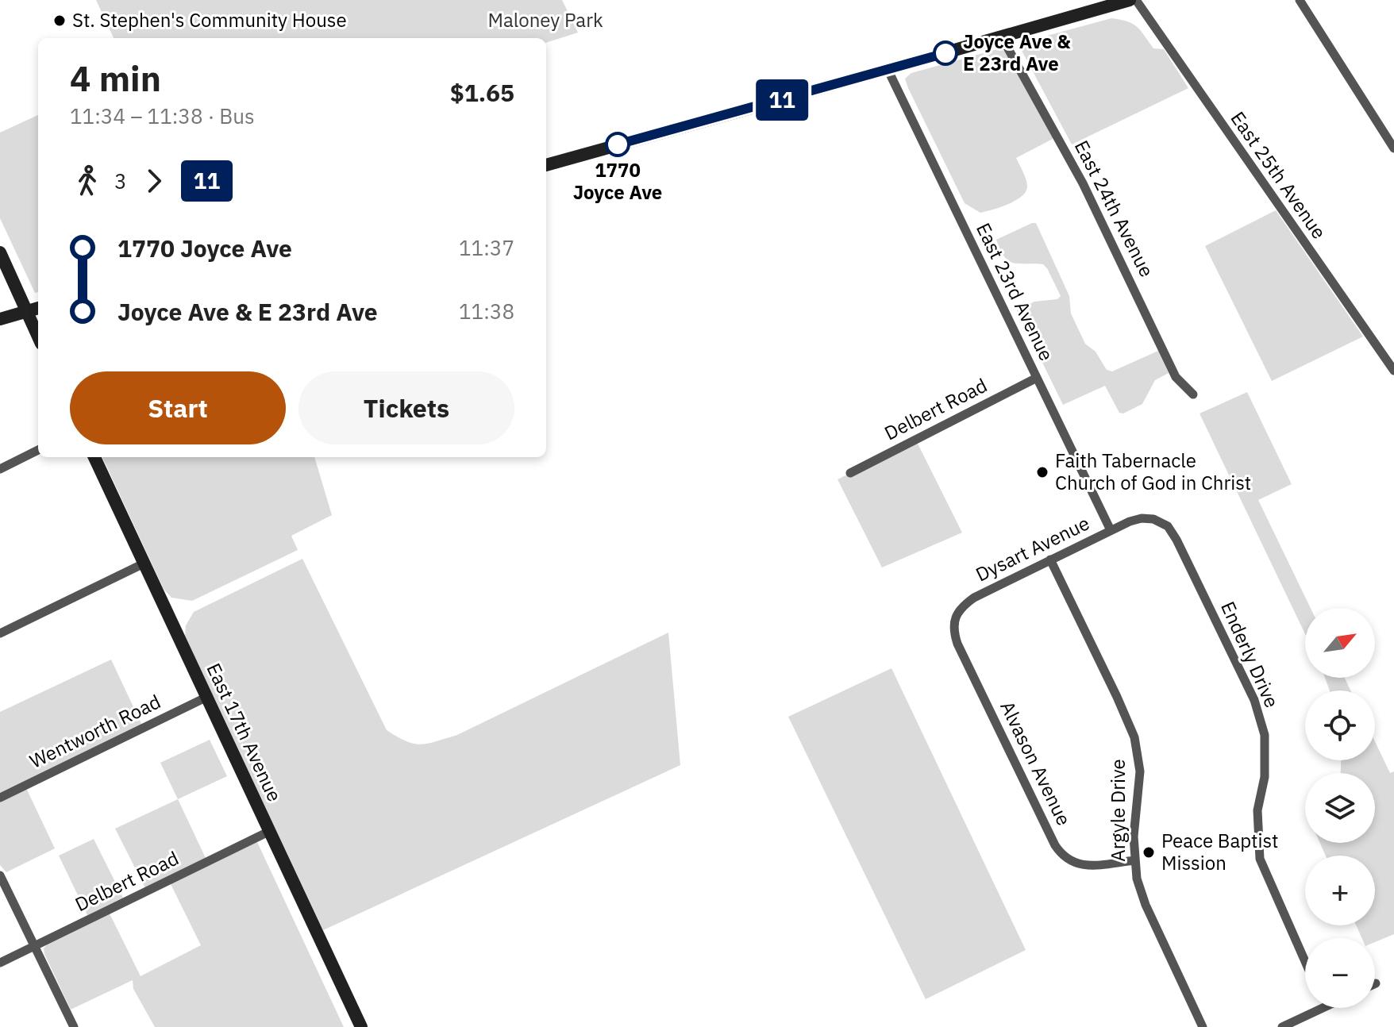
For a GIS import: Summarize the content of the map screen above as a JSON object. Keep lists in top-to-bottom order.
{
  "streets": {
    "street": [
      "East 25th Avenue",
      "East 24th Avenue",
      "East 23rd Avenue",
      "Delbert Road",
      "Dysart Avenue",
      "Enderly Drive",
      "Wentworth Road",
      "East 17th Avenue",
      "Alvason Avenue",
      "Argyle Drive"
    ]
  },
  "crossings": [
    ["East 23rd Avenue", "Delbert Road"],
    ["East 23rd Avenue", "Dysart Avenue"],
    ["Delbert Road", "East 17th Avenue"],
    ["Dysart Avenue", "Enderly Drive"],
    ["Dysart Avenue", "Alvason Avenue"],
    ["Dysart Avenue", "Argyle Drive"],
    ["Wentworth Road", "East 17th Avenue"],
    ["Alvason Avenue", "Argyle Drive"]
  ],
  "parks": ["Maloney Park"],
  "places": [
    "St. Stephen's Community House",
    "Joyce Ave & E 23rd Ave",
    "1770 Joyce Ave",
    "Faith Tabernacle Church of God in Christ",
    "Peace Baptist Mission"
  ],
  "lines": ["bus line 11"],
  "north": "top right",
  "page": {
    "on_map": "11",
    "heading": ["4 min", "11:34 – 11:38 · Bus", "$1.65"],
    "legs": ["3", "11"],
    "list": [
      {
        "name": "1770 Joyce Ave",
        "value": "11:37"
      },
      {
        "name": "Joyce Ave & E 23rd Ave",
        "value": "11:38"
      }
    ],
    "buttons": ["Start", "Tickets"],
    "map_buttons": ["+", "−"]
  }
}
